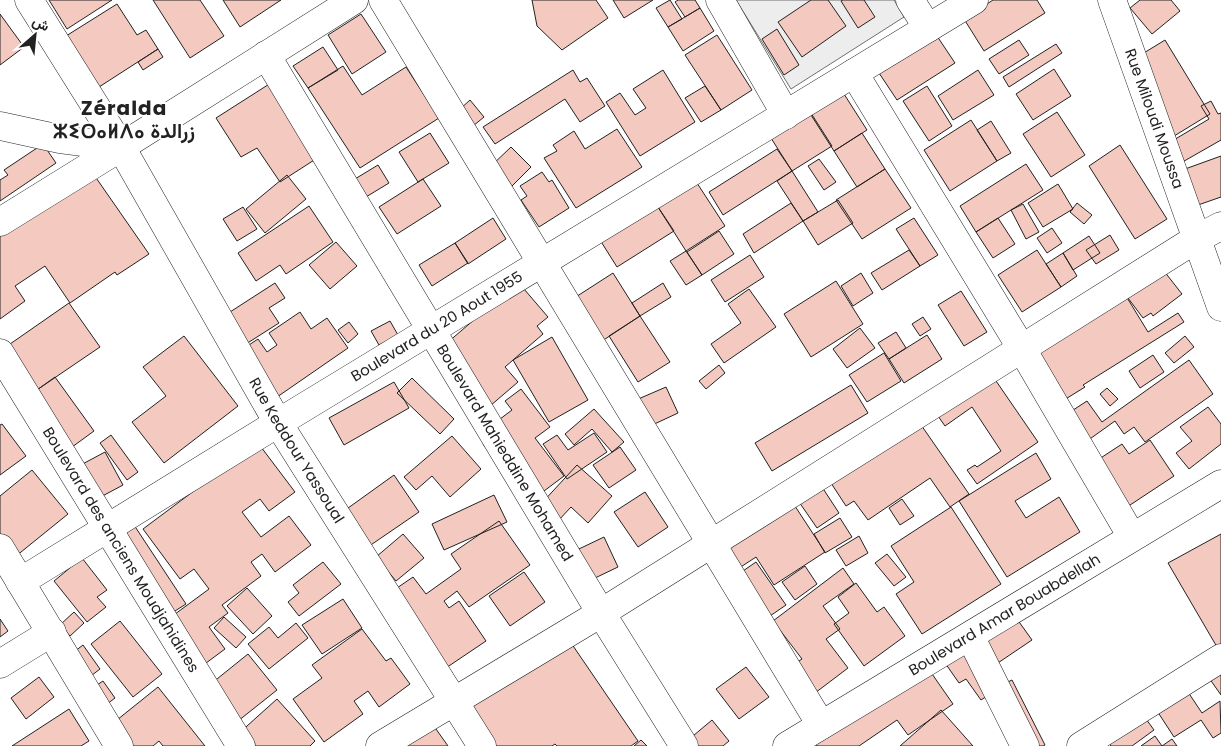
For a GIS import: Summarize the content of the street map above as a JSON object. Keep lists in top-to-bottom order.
{
  "streets": {
    "street": [
      "Rue Miloudi Moussa",
      "Boulevard du 20 Aout 1955",
      "Rue Keddour Yassoual",
      "Boulevard Mahieddine Mohamed",
      "Boulevard des anciens Moudjahidines",
      "Boulevard Amar Bouabdellah"
    ]
  },
  "crossings": [
    ["Boulevard du 20 Aout 1955", "Rue Keddour Yassoual"],
    ["Boulevard du 20 Aout 1955", "Boulevard Mahieddine Mohamed"],
    ["Boulevard du 20 Aout 1955", "Boulevard des anciens Moudjahidines"]
  ],
  "districts": ["Zéralda ⵣⵉⵔⴰⵍⴷⴰ زرالدة"],
  "north": "top right"
}
